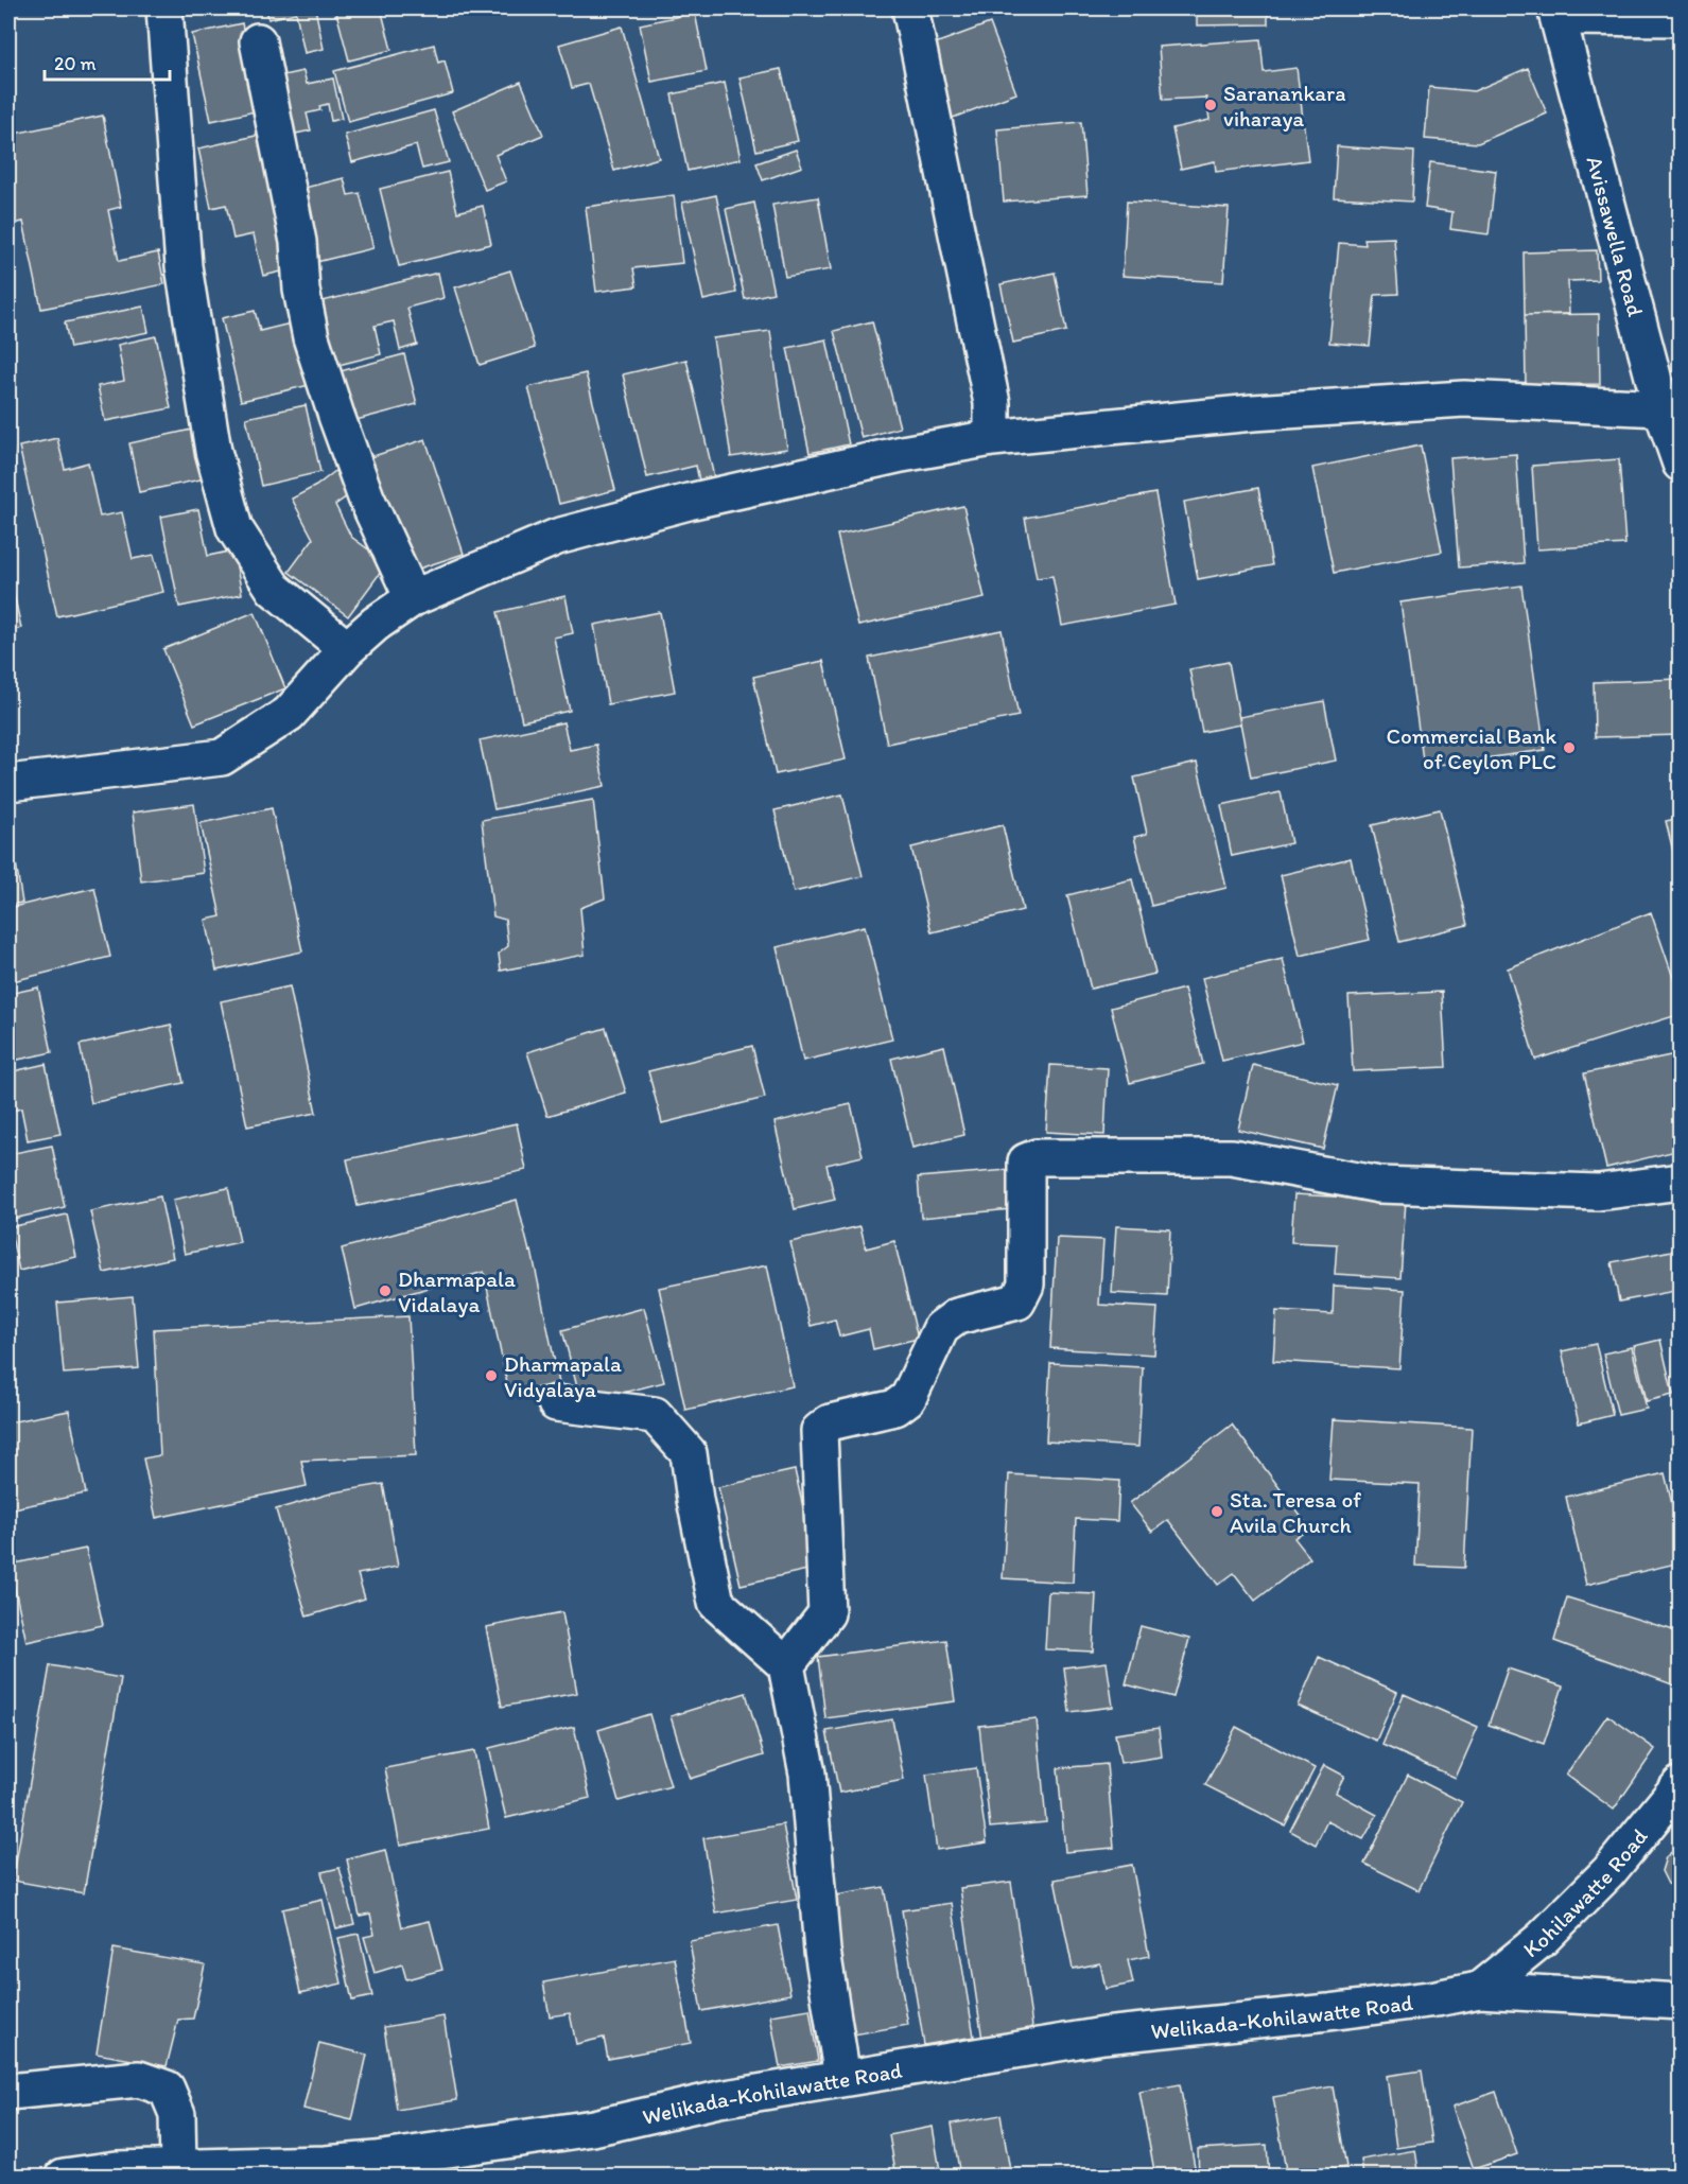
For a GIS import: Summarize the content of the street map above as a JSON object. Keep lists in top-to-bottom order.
{
  "streets": {
    "street": ["Avissawella Road", "Kohilawatte Road", "Welikada-Kohilawatte Road"]
  },
  "crossings": [
    ["Kohilawatte Road", "Welikada-Kohilawatte Road"]
  ],
  "places": [
    "Saranankara viharaya",
    "Commercial Bank of Ceylon PLC",
    "Dharmapala Vidalaya",
    "Dharmapala Vidyalaya",
    "Sta. Teresa of Avila Church"
  ],
  "scale_bar": "20 m"
}
